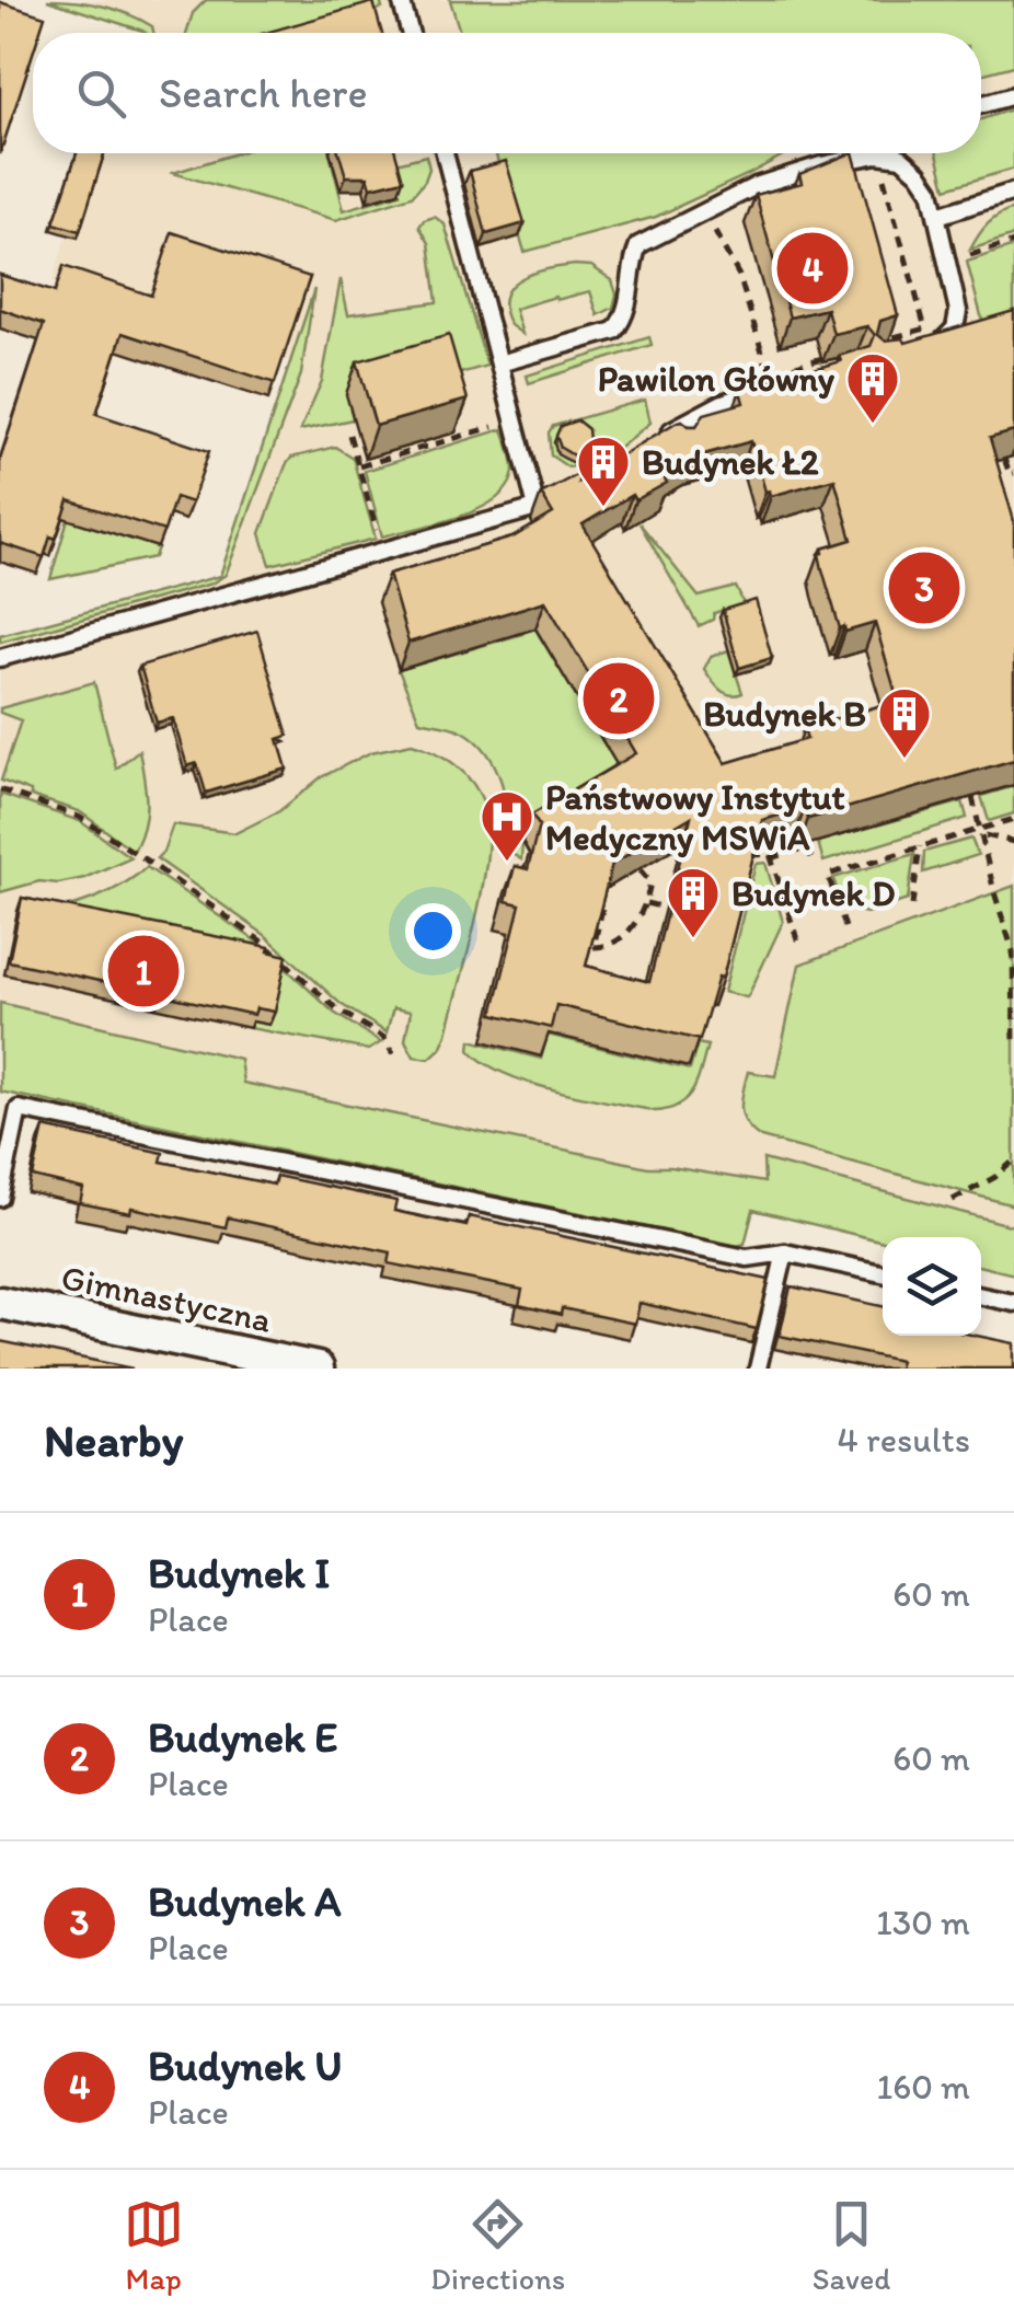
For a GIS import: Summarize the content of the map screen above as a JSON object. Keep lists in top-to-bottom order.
{
  "streets": {
    "street": ["Gimnastyczna"]
  },
  "places": {
    "building": [
      "Pawilon Główny",
      "Budynek Ł2",
      "Budynek B",
      "Budynek D"
    ],
    "hospital": ["Państwowy Instytut Medyczny MSWiA"]
  },
  "page": {
    "search": "Search here",
    "pins": [
      "4",
      "3",
      "2",
      "1"
    ],
    "heading": ["Nearby", "4 results"],
    "list": [
      {
        "mark": "1",
        "name": "Budynek I",
        "note": "Place",
        "value": "60 m"
      },
      {
        "mark": "2",
        "name": "Budynek E",
        "note": "Place",
        "value": "60 m"
      },
      {
        "mark": "3",
        "name": "Budynek A",
        "note": "Place",
        "value": "130 m"
      },
      {
        "mark": "4",
        "name": "Budynek U",
        "note": "Place",
        "value": "160 m"
      }
    ],
    "nav": ["Map", "Directions", "Saved"]
  }
}
